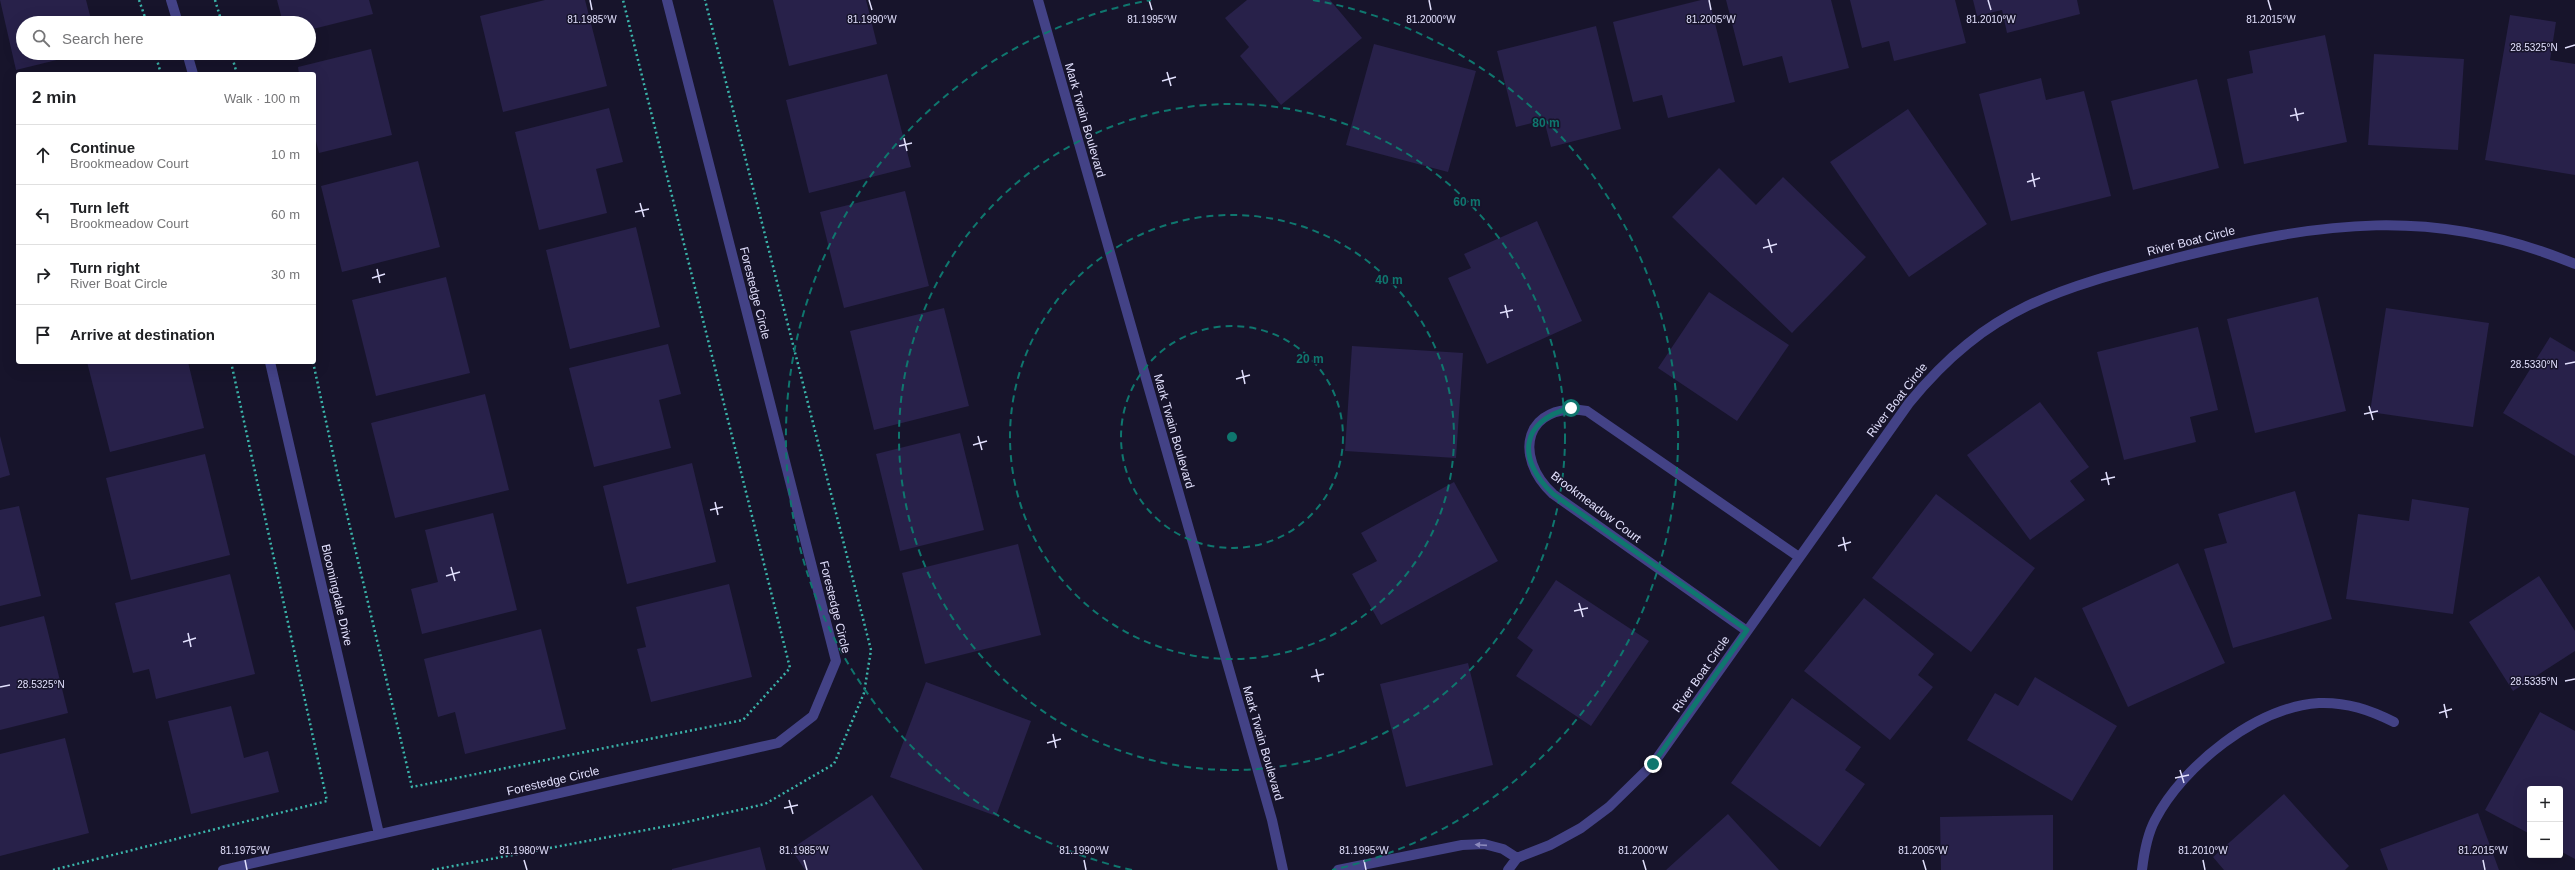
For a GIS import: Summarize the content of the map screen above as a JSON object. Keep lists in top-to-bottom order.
{
  "streets": {
    "street": [
      "Mark Twain Boulevard",
      "River Boat Circle",
      "Forestedge Circle",
      "Brookmeadow Court",
      "Bloomingdale Drive"
    ]
  },
  "crossings": [
    ["River Boat Circle", "Brookmeadow Court"],
    ["Forestedge Circle", "Bloomingdale Drive"]
  ],
  "page": {
    "search": "Search here",
    "heading": ["2 min", "Walk · 100 m"],
    "list": [
      ["Continue", "Brookmeadow Court", "10 m"],
      ["Turn left", "Brookmeadow Court", "60 m"],
      ["Turn right", "River Boat Circle", "30 m"],
      "Arrive at destination"
    ],
    "map_buttons": ["+", "−"]
  },
  "coordinates": [
    "81.1985°W",
    "81.1990°W",
    "81.2000°W",
    "81.2005°W",
    "81.1995°W",
    "81.2010°W",
    "81.2015°W",
    "28.5325°N",
    "28.5330°N",
    "28.5335°N",
    "81.1975°W",
    "81.1980°W"
  ],
  "rings": [
    "80 m",
    "60 m",
    "40 m",
    "20 m"
  ]
}
